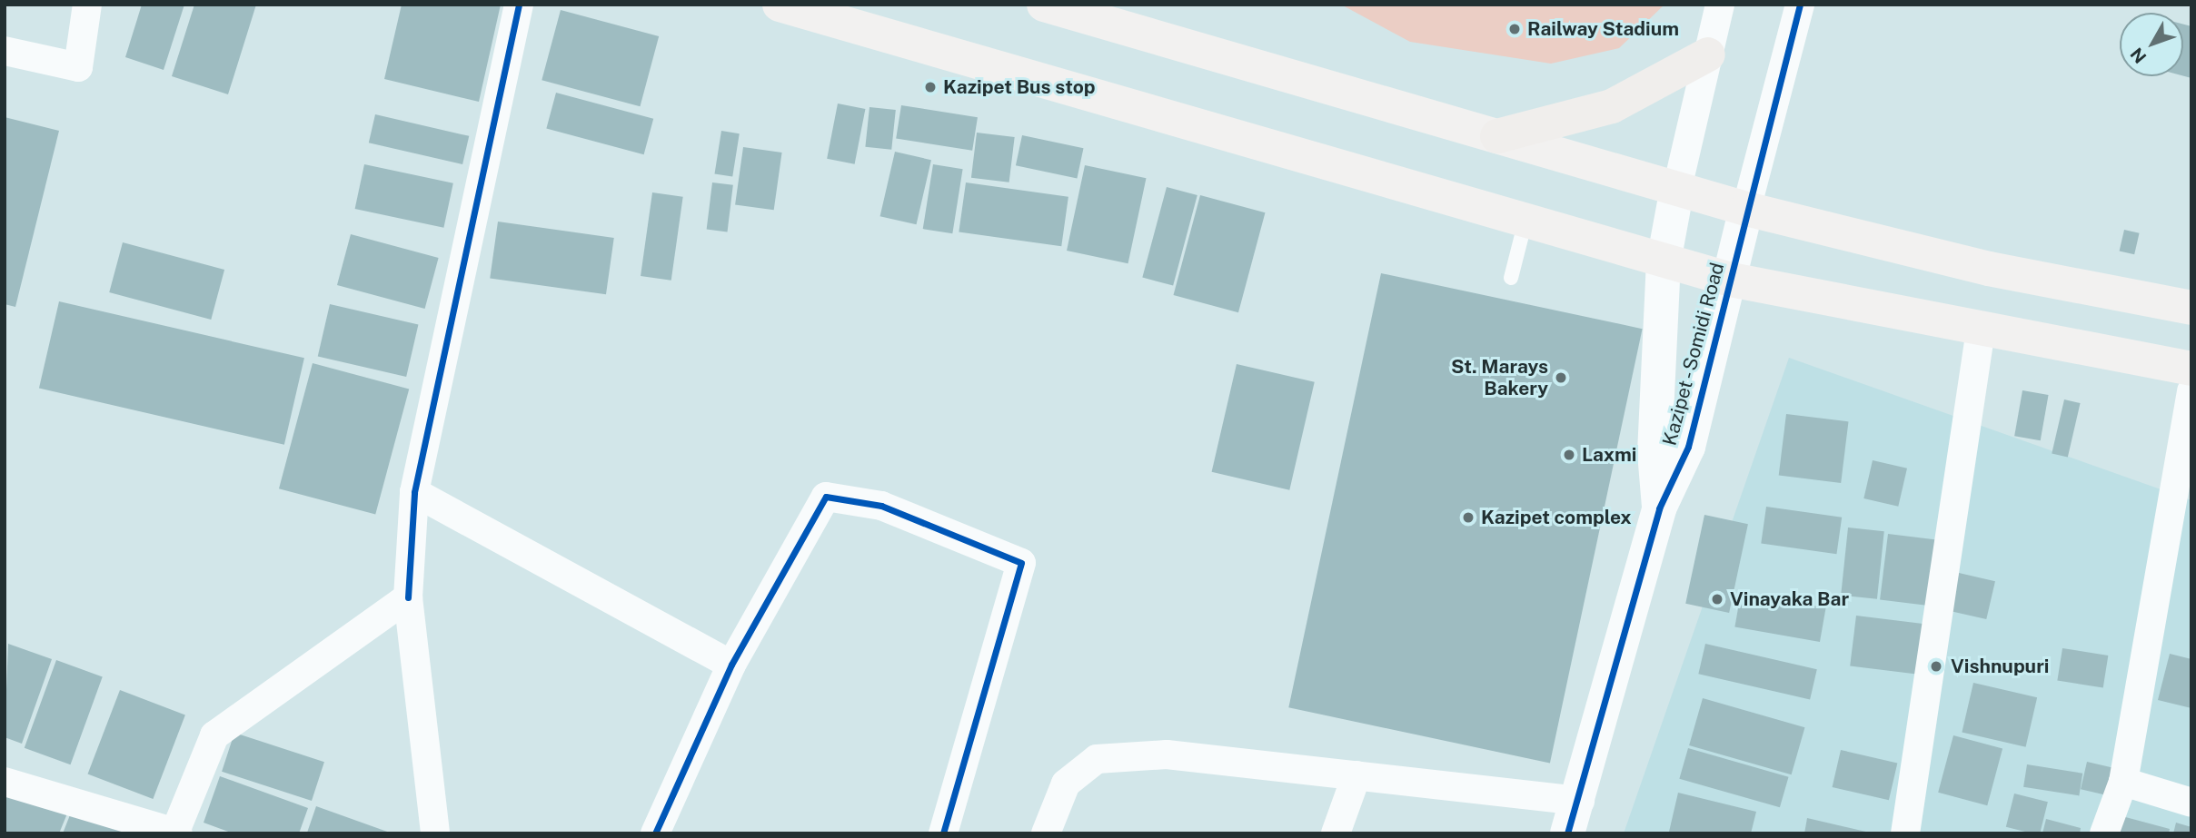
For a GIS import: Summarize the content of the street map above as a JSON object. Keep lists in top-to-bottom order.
{
  "streets": {
    "street": ["Kazipet - Somidi Road"]
  },
  "places": [
    "Railway Stadium",
    "Kazipet Bus stop",
    "St. Marays Bakery",
    "Laxmi",
    "Kazipet complex",
    "Vinayaka Bar",
    "Vishnupuri"
  ],
  "north": "bottom left"
}
